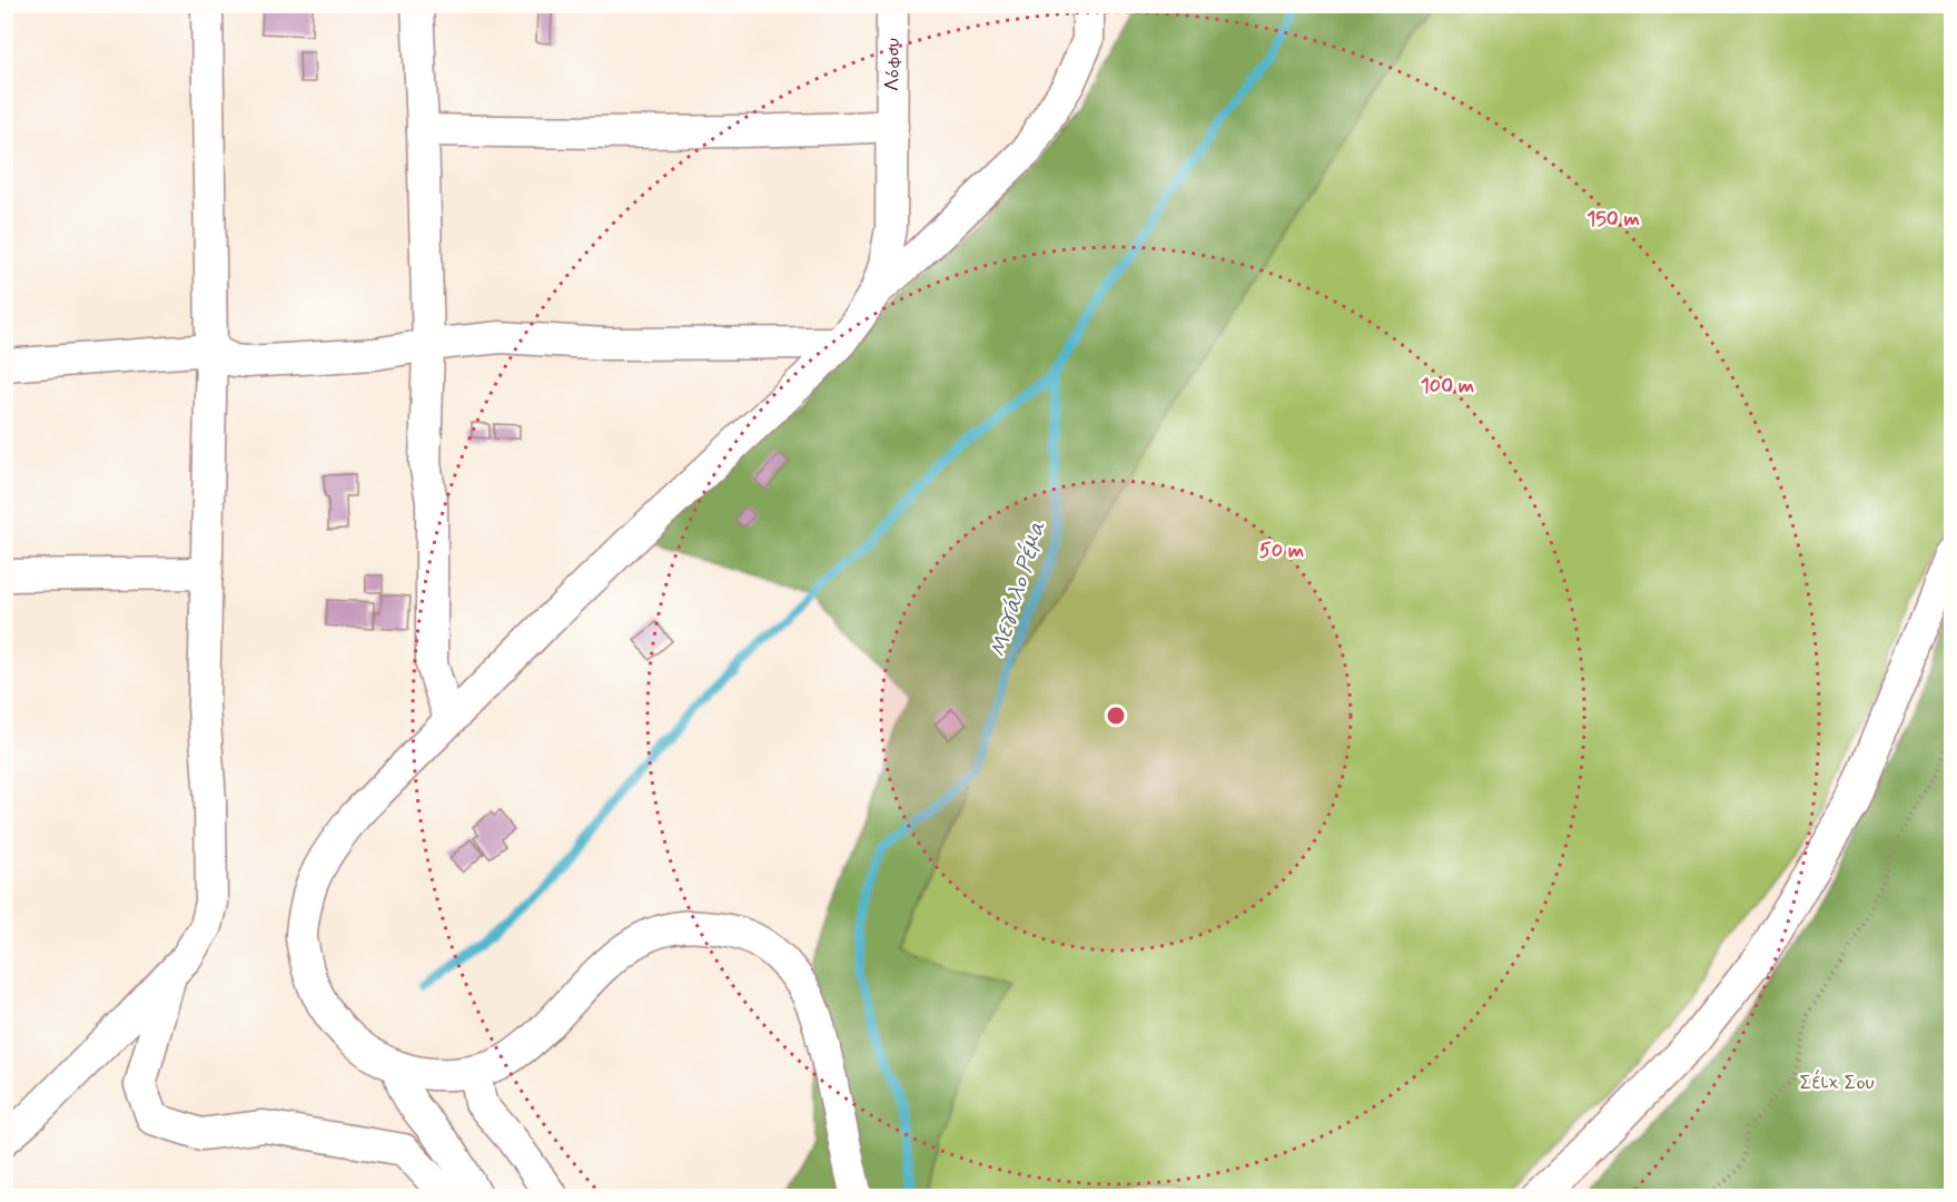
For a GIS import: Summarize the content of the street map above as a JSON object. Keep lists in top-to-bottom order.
{
  "streets": {
    "street": ["Λόφου"]
  },
  "water": ["Μεγάλο Ρέμα"],
  "parks": ["Σέιχ Σου"],
  "rings": ["150 m", "100 m", "50 m"]
}
